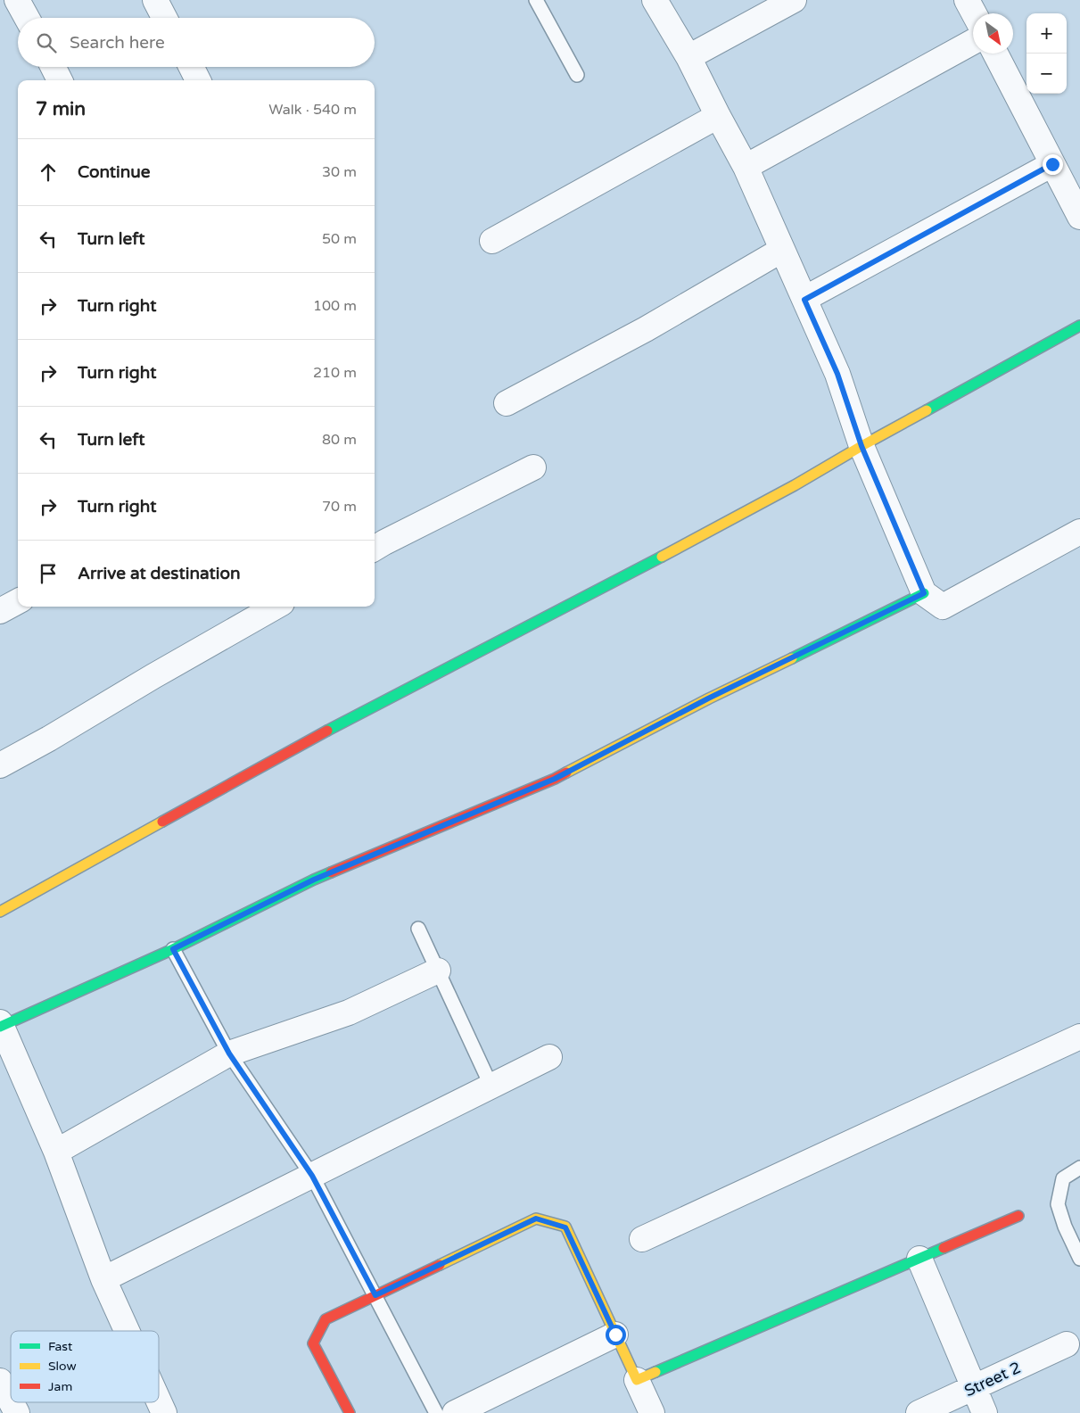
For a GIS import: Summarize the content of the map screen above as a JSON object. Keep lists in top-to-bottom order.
{
  "streets": {
    "street": ["Street 2"]
  },
  "legend": ["Fast", "Slow", "Jam"],
  "north": "bottom right",
  "page": {
    "map_buttons": ["+", "−"],
    "search": "Search here",
    "heading": ["7 min", "Walk · 540 m"],
    "list": [
      ["Continue", "30 m"],
      ["Turn left", "50 m"],
      ["Turn right", "100 m"],
      ["Turn right", "210 m"],
      ["Turn left", "80 m"],
      ["Turn right", "70 m"],
      "Arrive at destination"
    ]
  }
}
